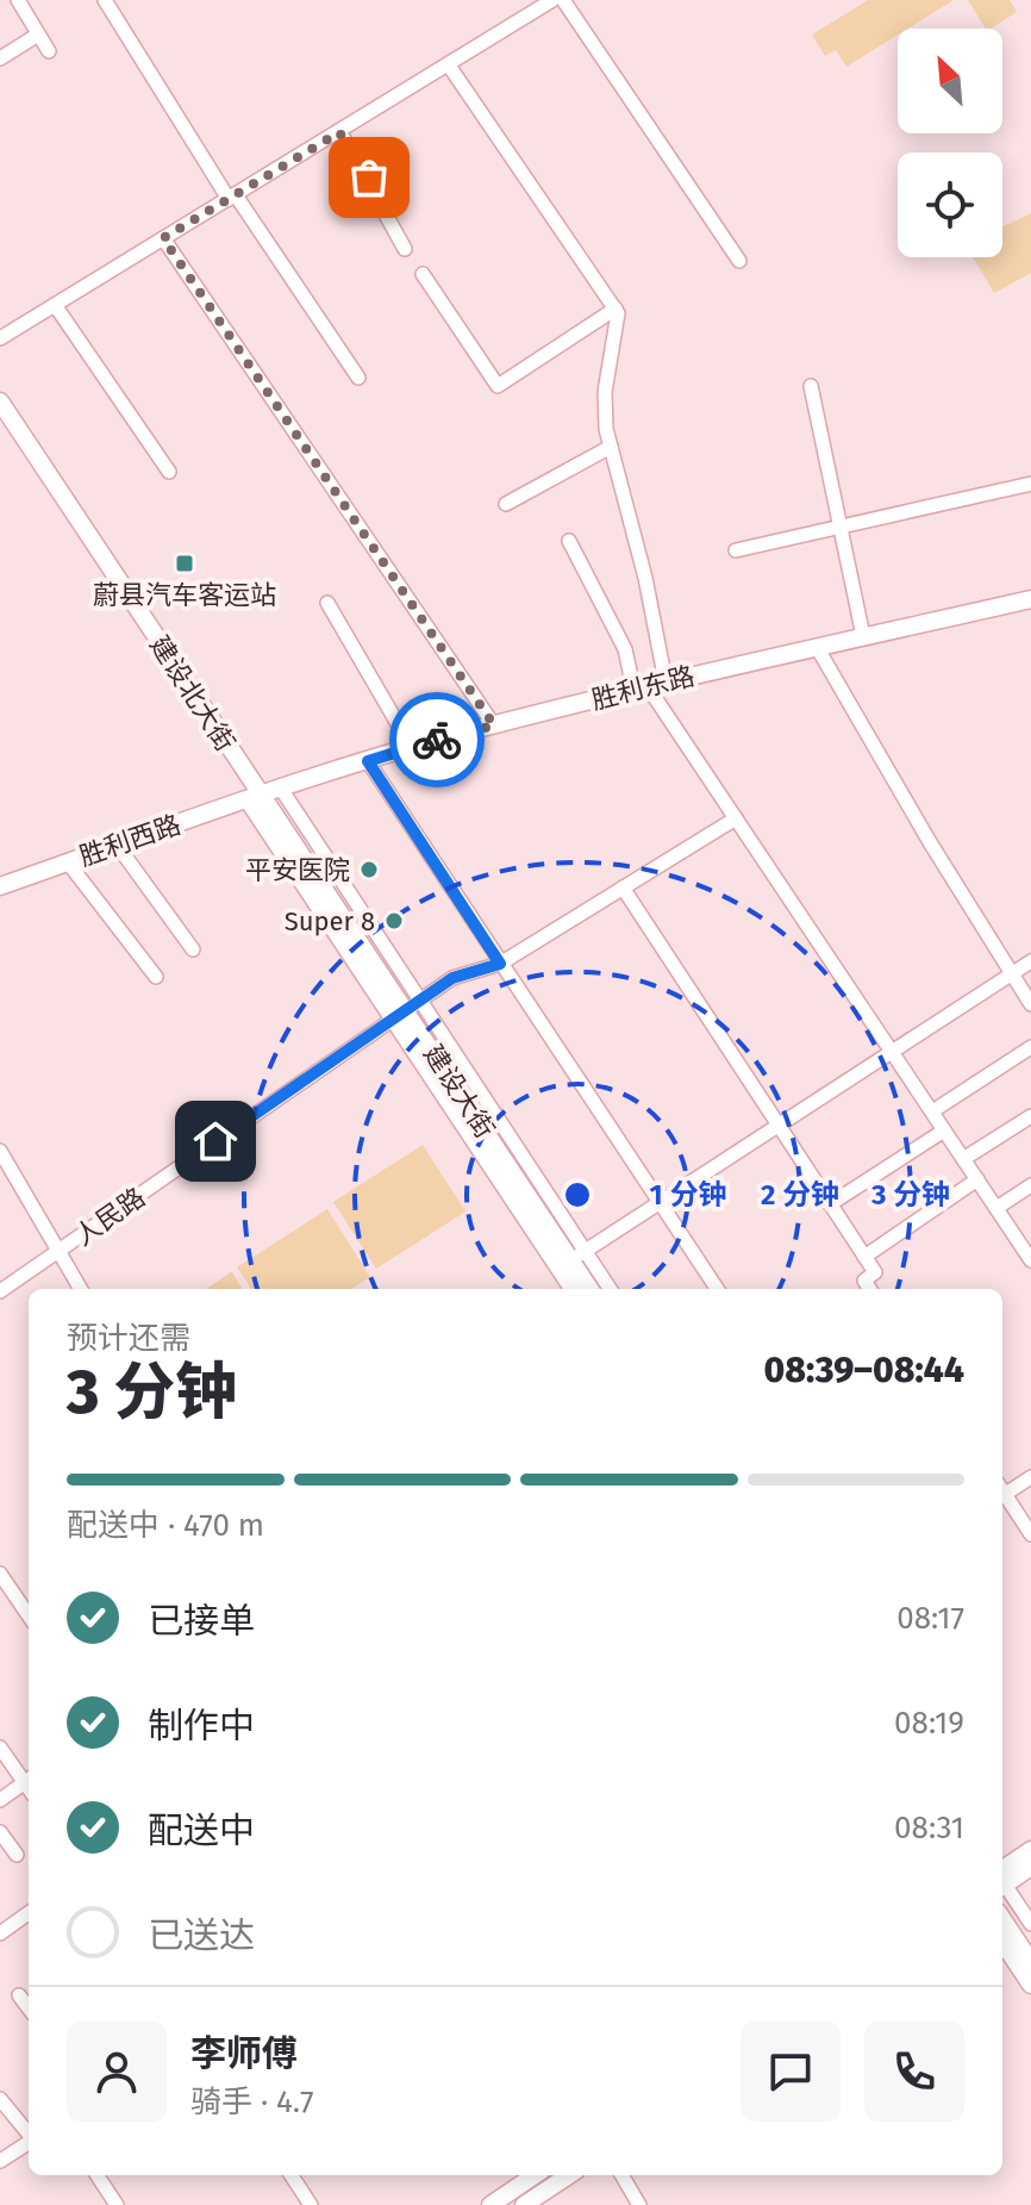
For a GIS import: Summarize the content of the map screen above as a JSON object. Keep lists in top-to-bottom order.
{
  "streets": {
    "main road": [
      "胜利东路",
      "建设北大街",
      "胜利西路",
      "建设大街"
    ],
    "street": ["人民路"]
  },
  "crossings": [
    ["胜利东路", "建设北大街"],
    ["胜利东路", "胜利西路"],
    ["胜利东路", "建设大街"],
    ["建设北大街", "胜利西路"],
    ["建设北大街", "建设大街"],
    ["胜利西路", "建设大街"],
    ["建设大街", "人民路"]
  ],
  "places": {
    "transit": ["蔚县汽车客运站"],
    "other": ["平安医院", "Super 8"]
  },
  "north": "top left",
  "page": {
    "heading": ["3 分钟", "预计还需", "08:39–08:44"],
    "panel": ["李师傅", "骑手 · 4.7"],
    "bar": "配送中 · 470 m",
    "list": [
      ["已接单", "08:17"],
      ["制作中", "08:19"],
      ["配送中", "08:31"],
      "已送达"
    ]
  },
  "rings": ["1 分钟", "2 分钟", "3 分钟"]
}
